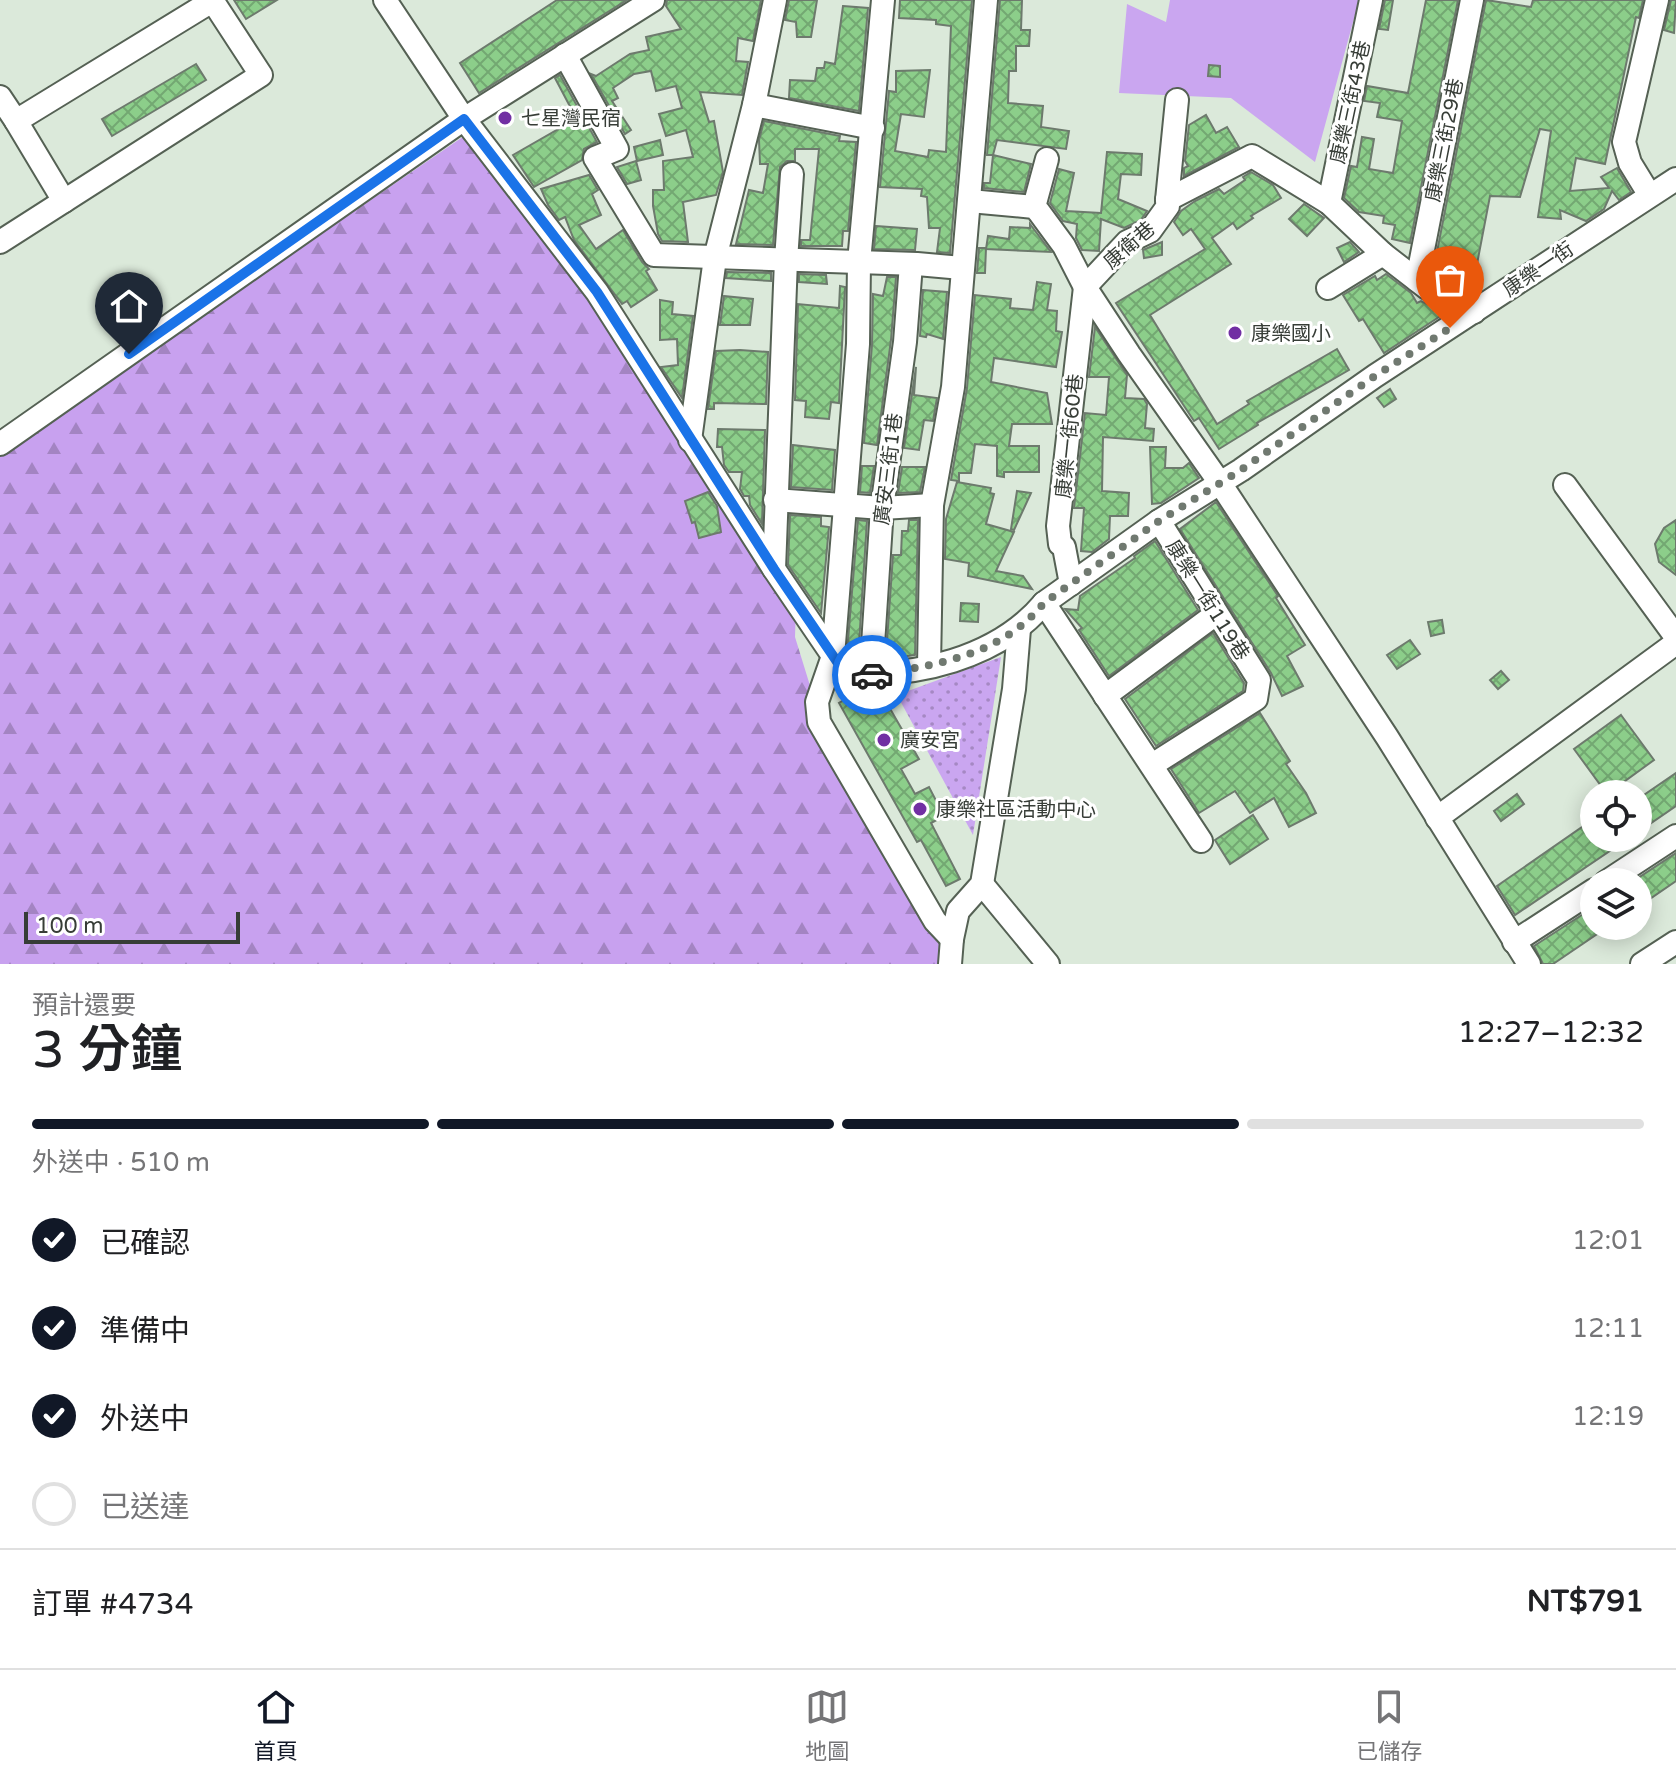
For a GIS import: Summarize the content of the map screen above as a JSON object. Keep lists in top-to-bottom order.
{
  "streets": {
    "street": [
      "康樂三街43巷",
      "康樂三街29巷",
      "康衛巷",
      "康樂一街",
      "康樂一街60巷",
      "廣安三街1巷",
      "康樂一街119巷"
    ]
  },
  "crossings": [
    ["康樂三街43巷", "康衛巷"],
    ["康衛巷", "康樂一街60巷"],
    ["康樂一街", "康樂一街60巷"],
    ["康樂一街", "廣安三街1巷"],
    ["康樂一街", "康樂一街119巷"]
  ],
  "places": [
    "七星灣民宿",
    "康樂國小",
    "廣安宮",
    "康樂社區活動中心"
  ],
  "scale_bar": "100 m",
  "page": {
    "scale": "100 m",
    "heading": ["3 分鐘", "預計還要", "12:27–12:32"],
    "panel": ["訂單 #4734", "NT$791"],
    "bar": "外送中 · 510 m",
    "list": [
      ["已確認", "12:01"],
      ["準備中", "12:11"],
      ["外送中", "12:19"],
      "已送達"
    ],
    "tabs": ["首頁", "地圖", "已儲存"]
  }
}
